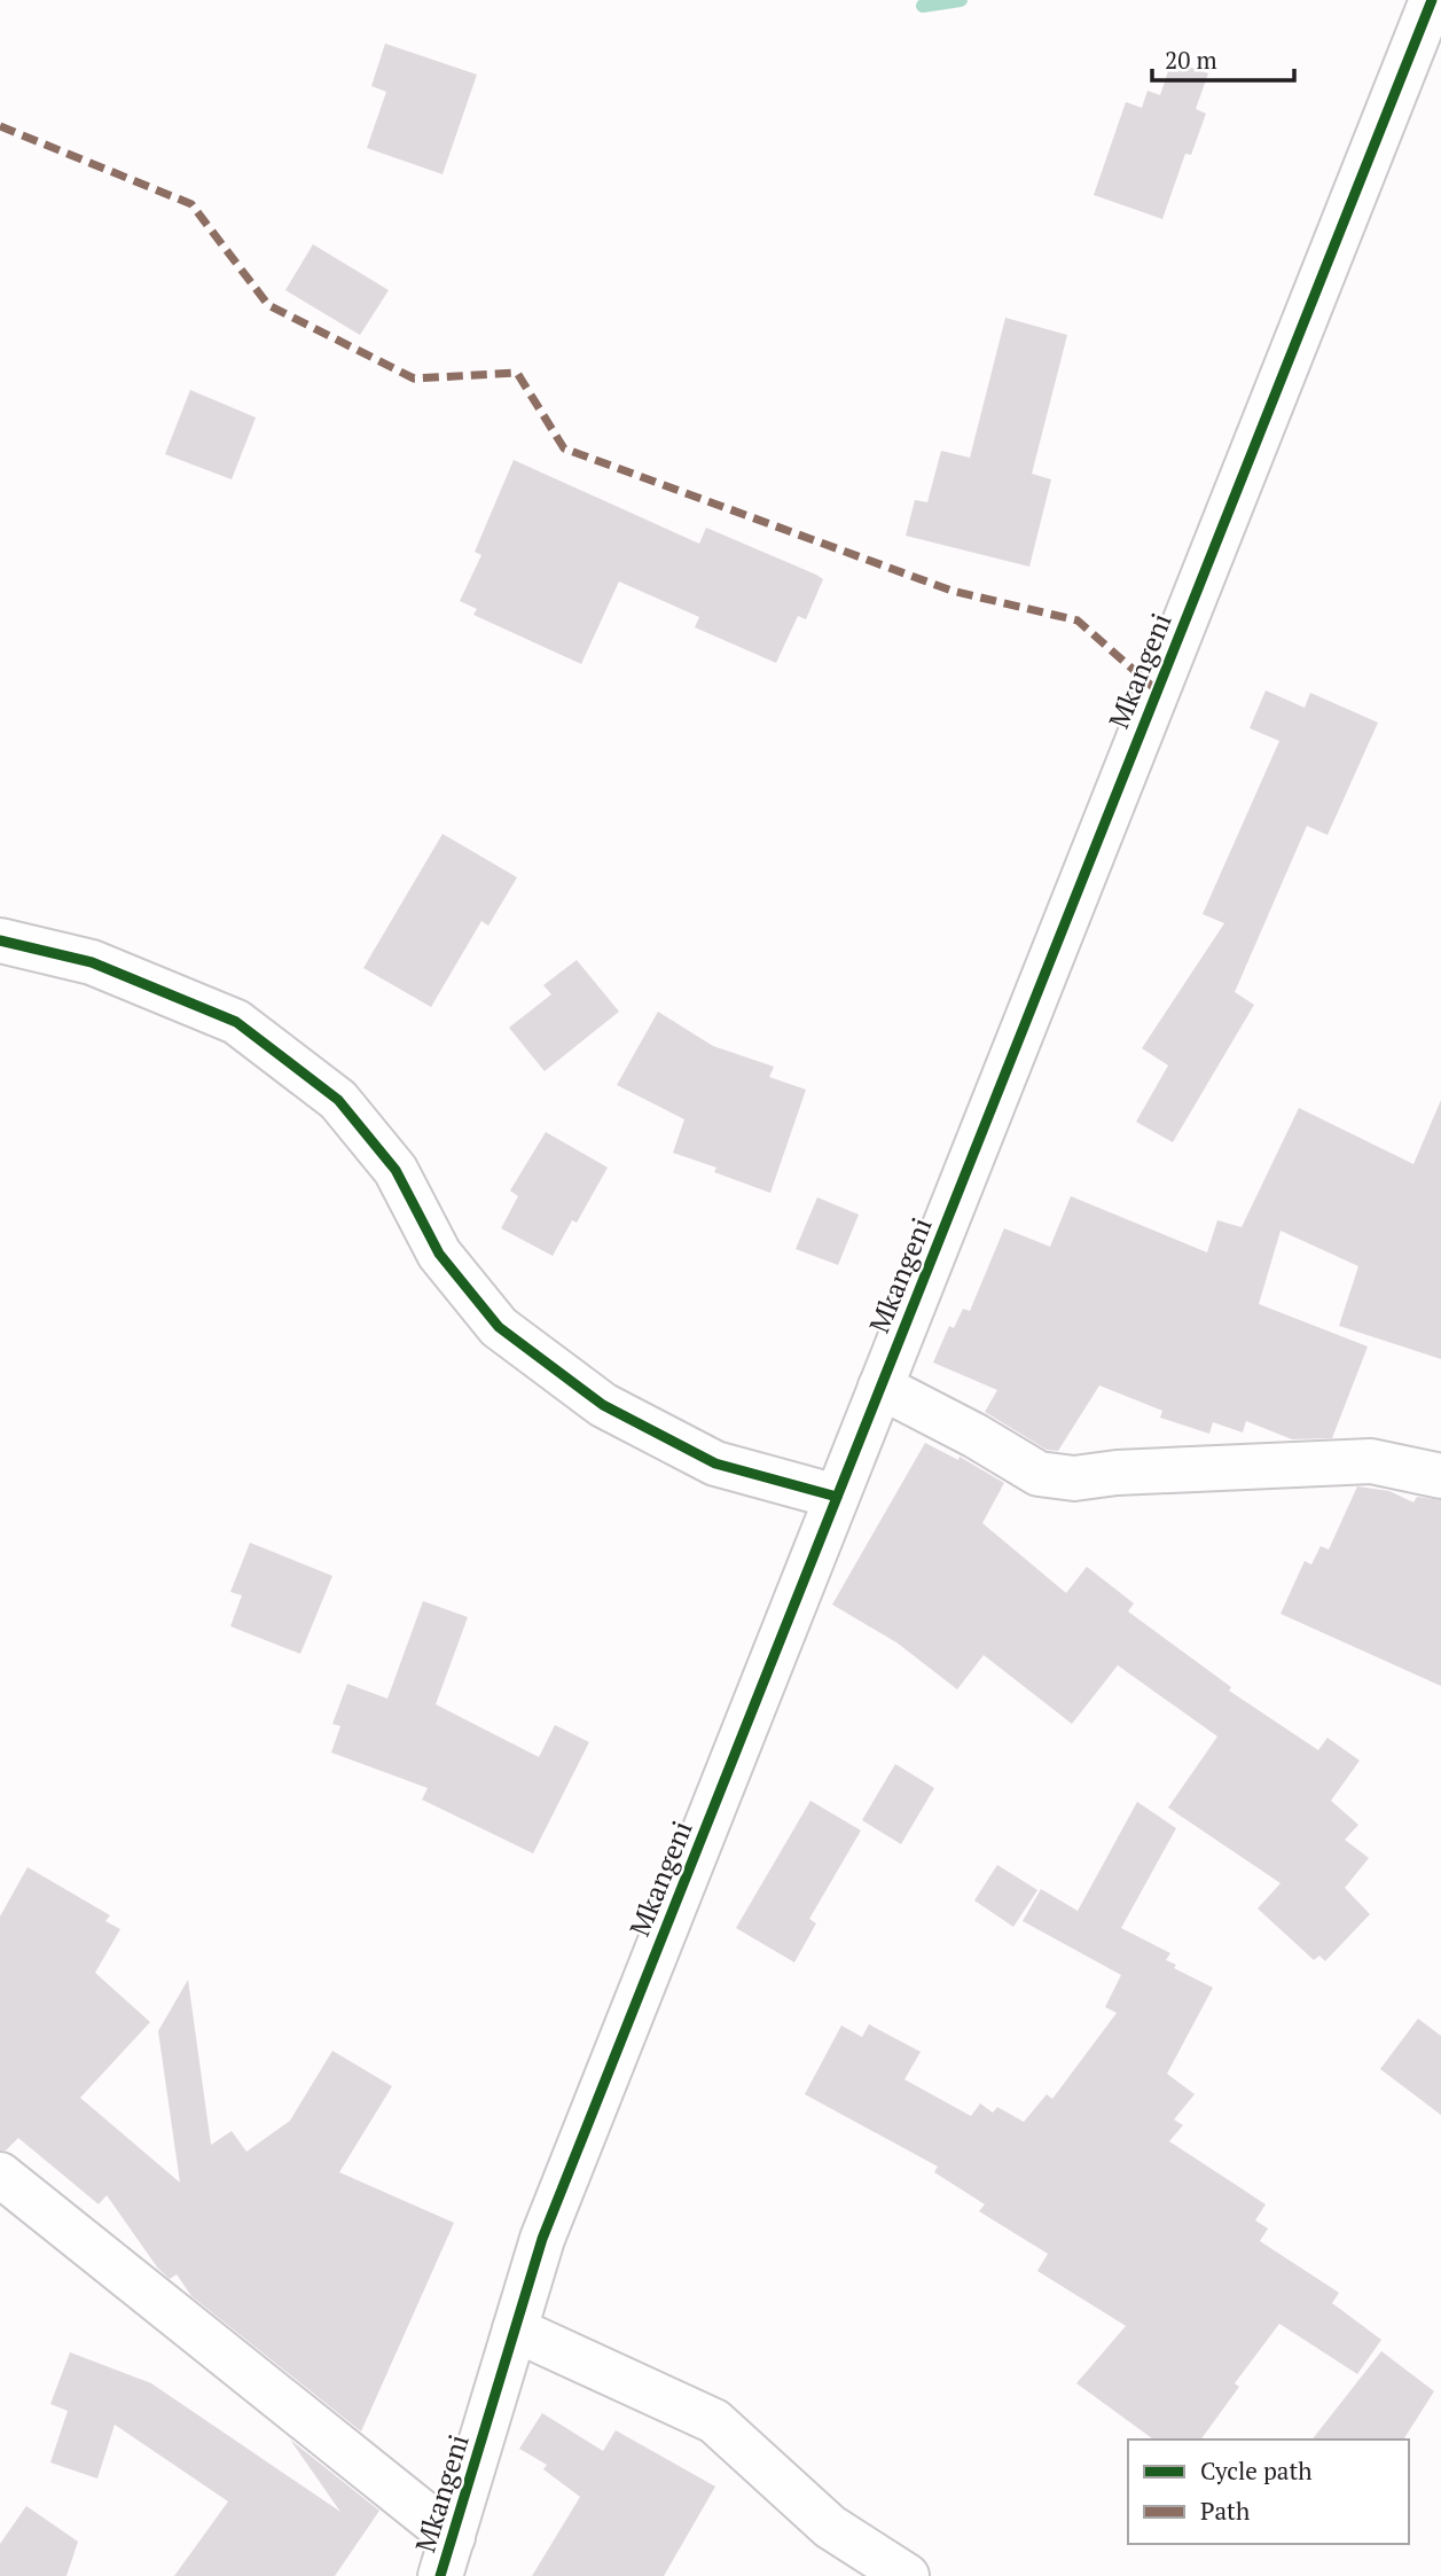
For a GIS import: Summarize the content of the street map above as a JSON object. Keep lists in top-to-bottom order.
{
  "streets": {
    "street": ["Mkangeni"]
  },
  "legend": ["Cycle path", "Path"],
  "scale_bar": "20 m"
}
